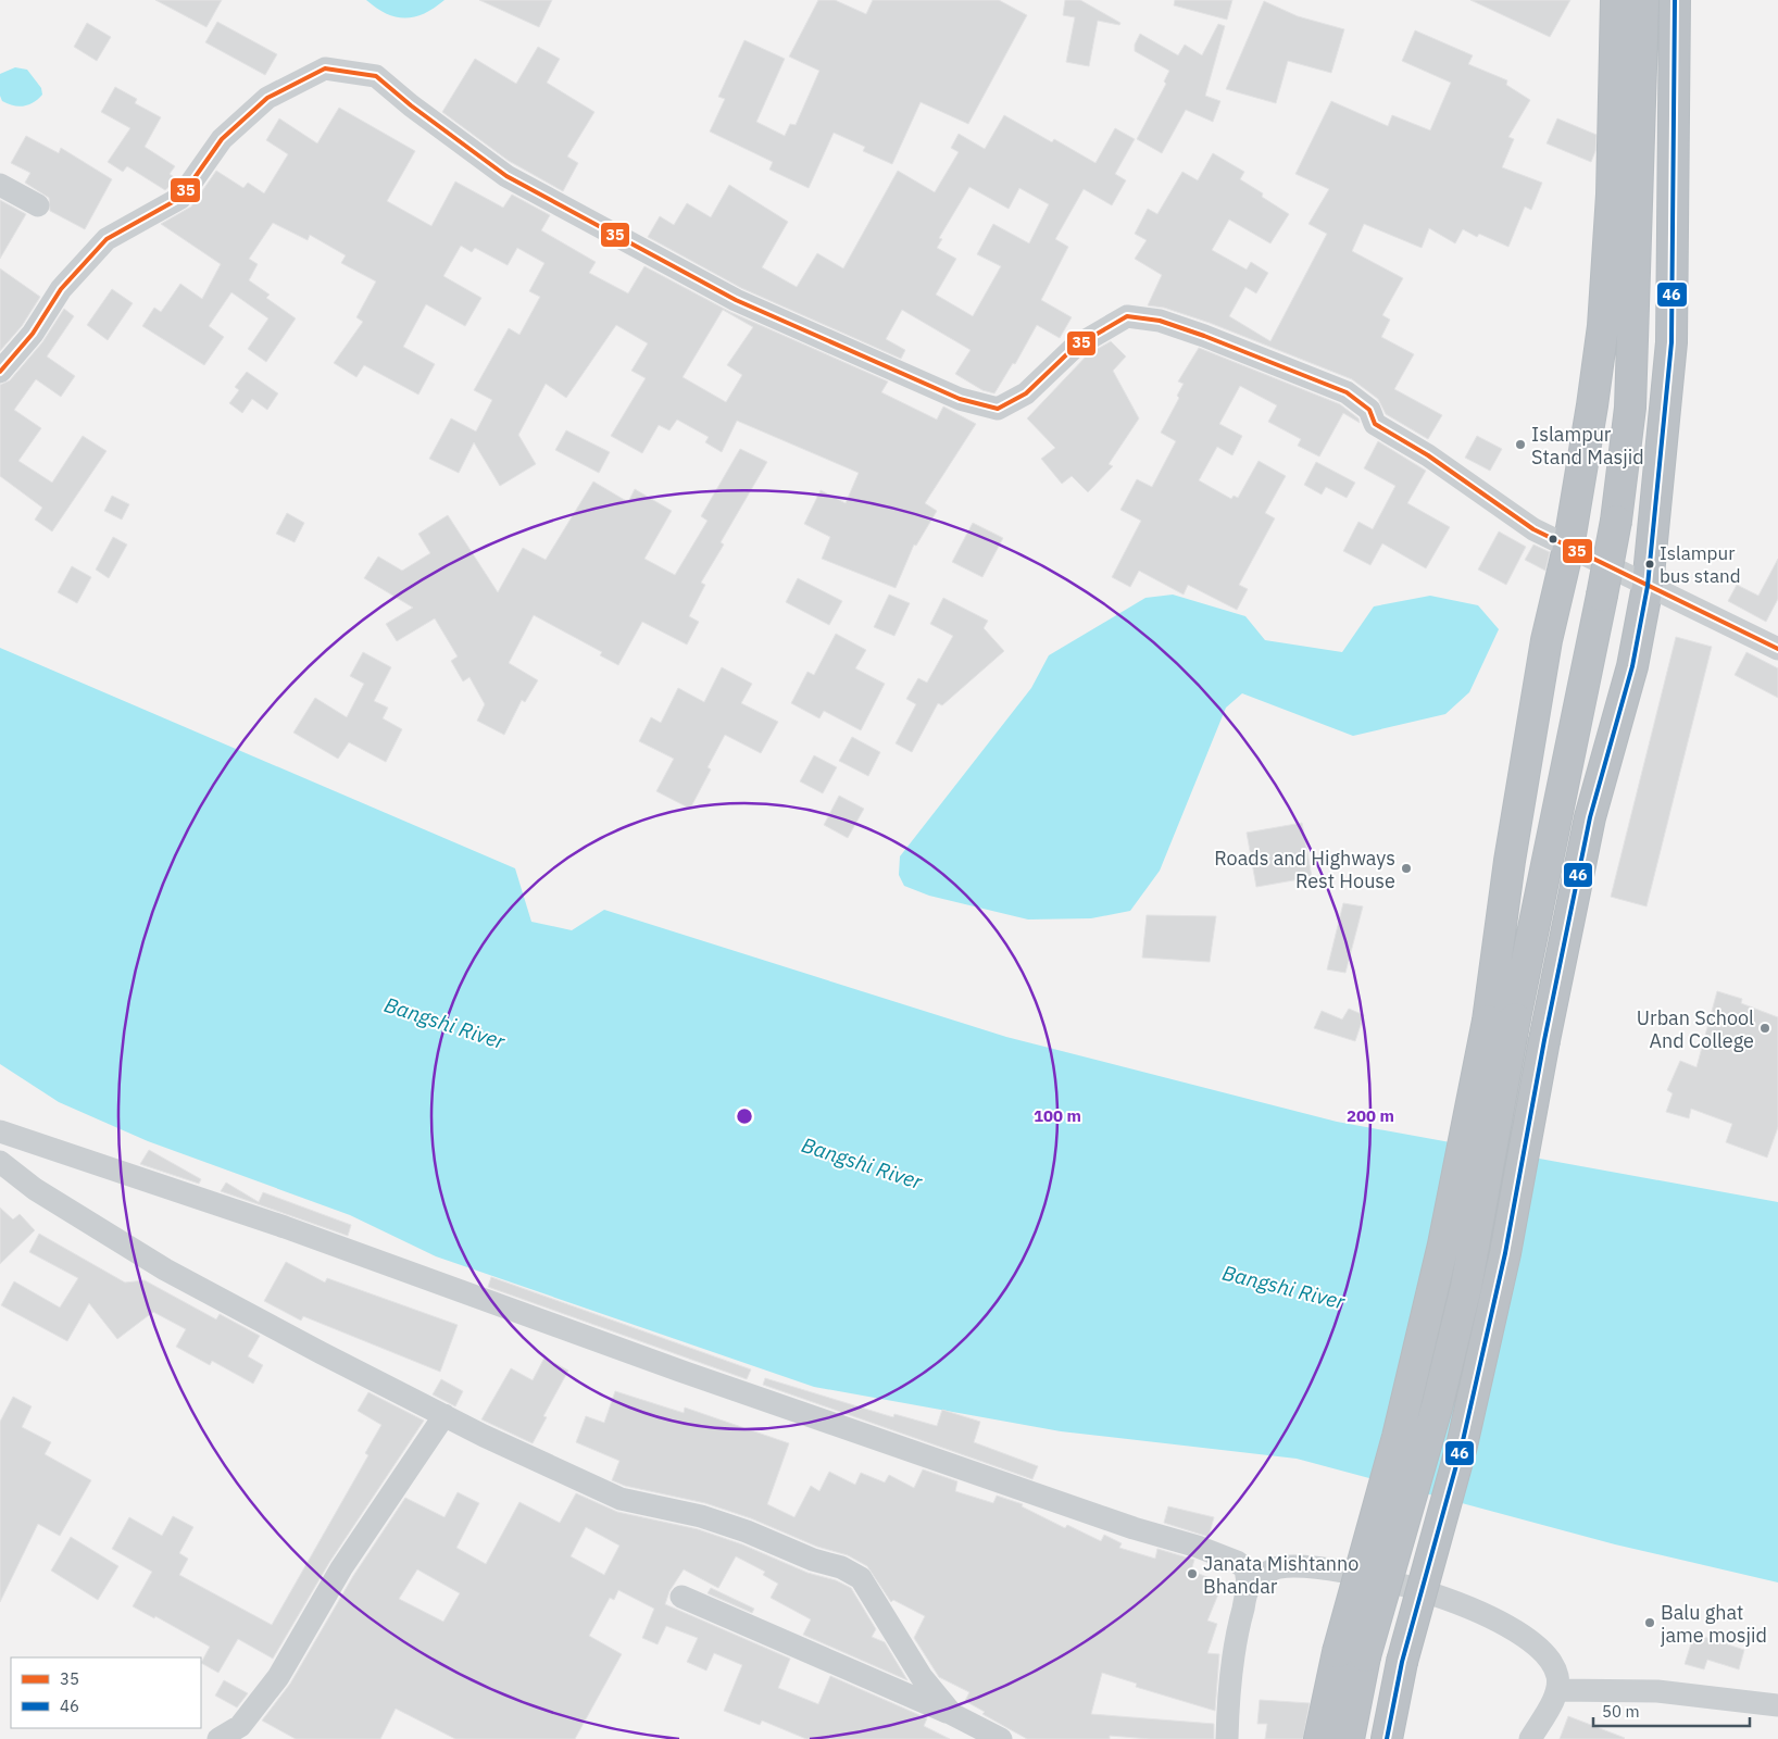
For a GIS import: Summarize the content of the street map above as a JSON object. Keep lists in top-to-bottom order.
{
  "water": ["Bangshi River"],
  "places": [
    "Islampur Stand Masjid",
    "Islampur bus stand",
    "Roads and Highways Rest House",
    "Urban School And College",
    "Janata Mishtanno Bhandar",
    "Balu ghat jame mosjid"
  ],
  "lines": ["transit line 46", "transit line 35"],
  "legend": ["35", "46"],
  "scale_bar": "50 m",
  "rings": ["100 m", "200 m"]
}
